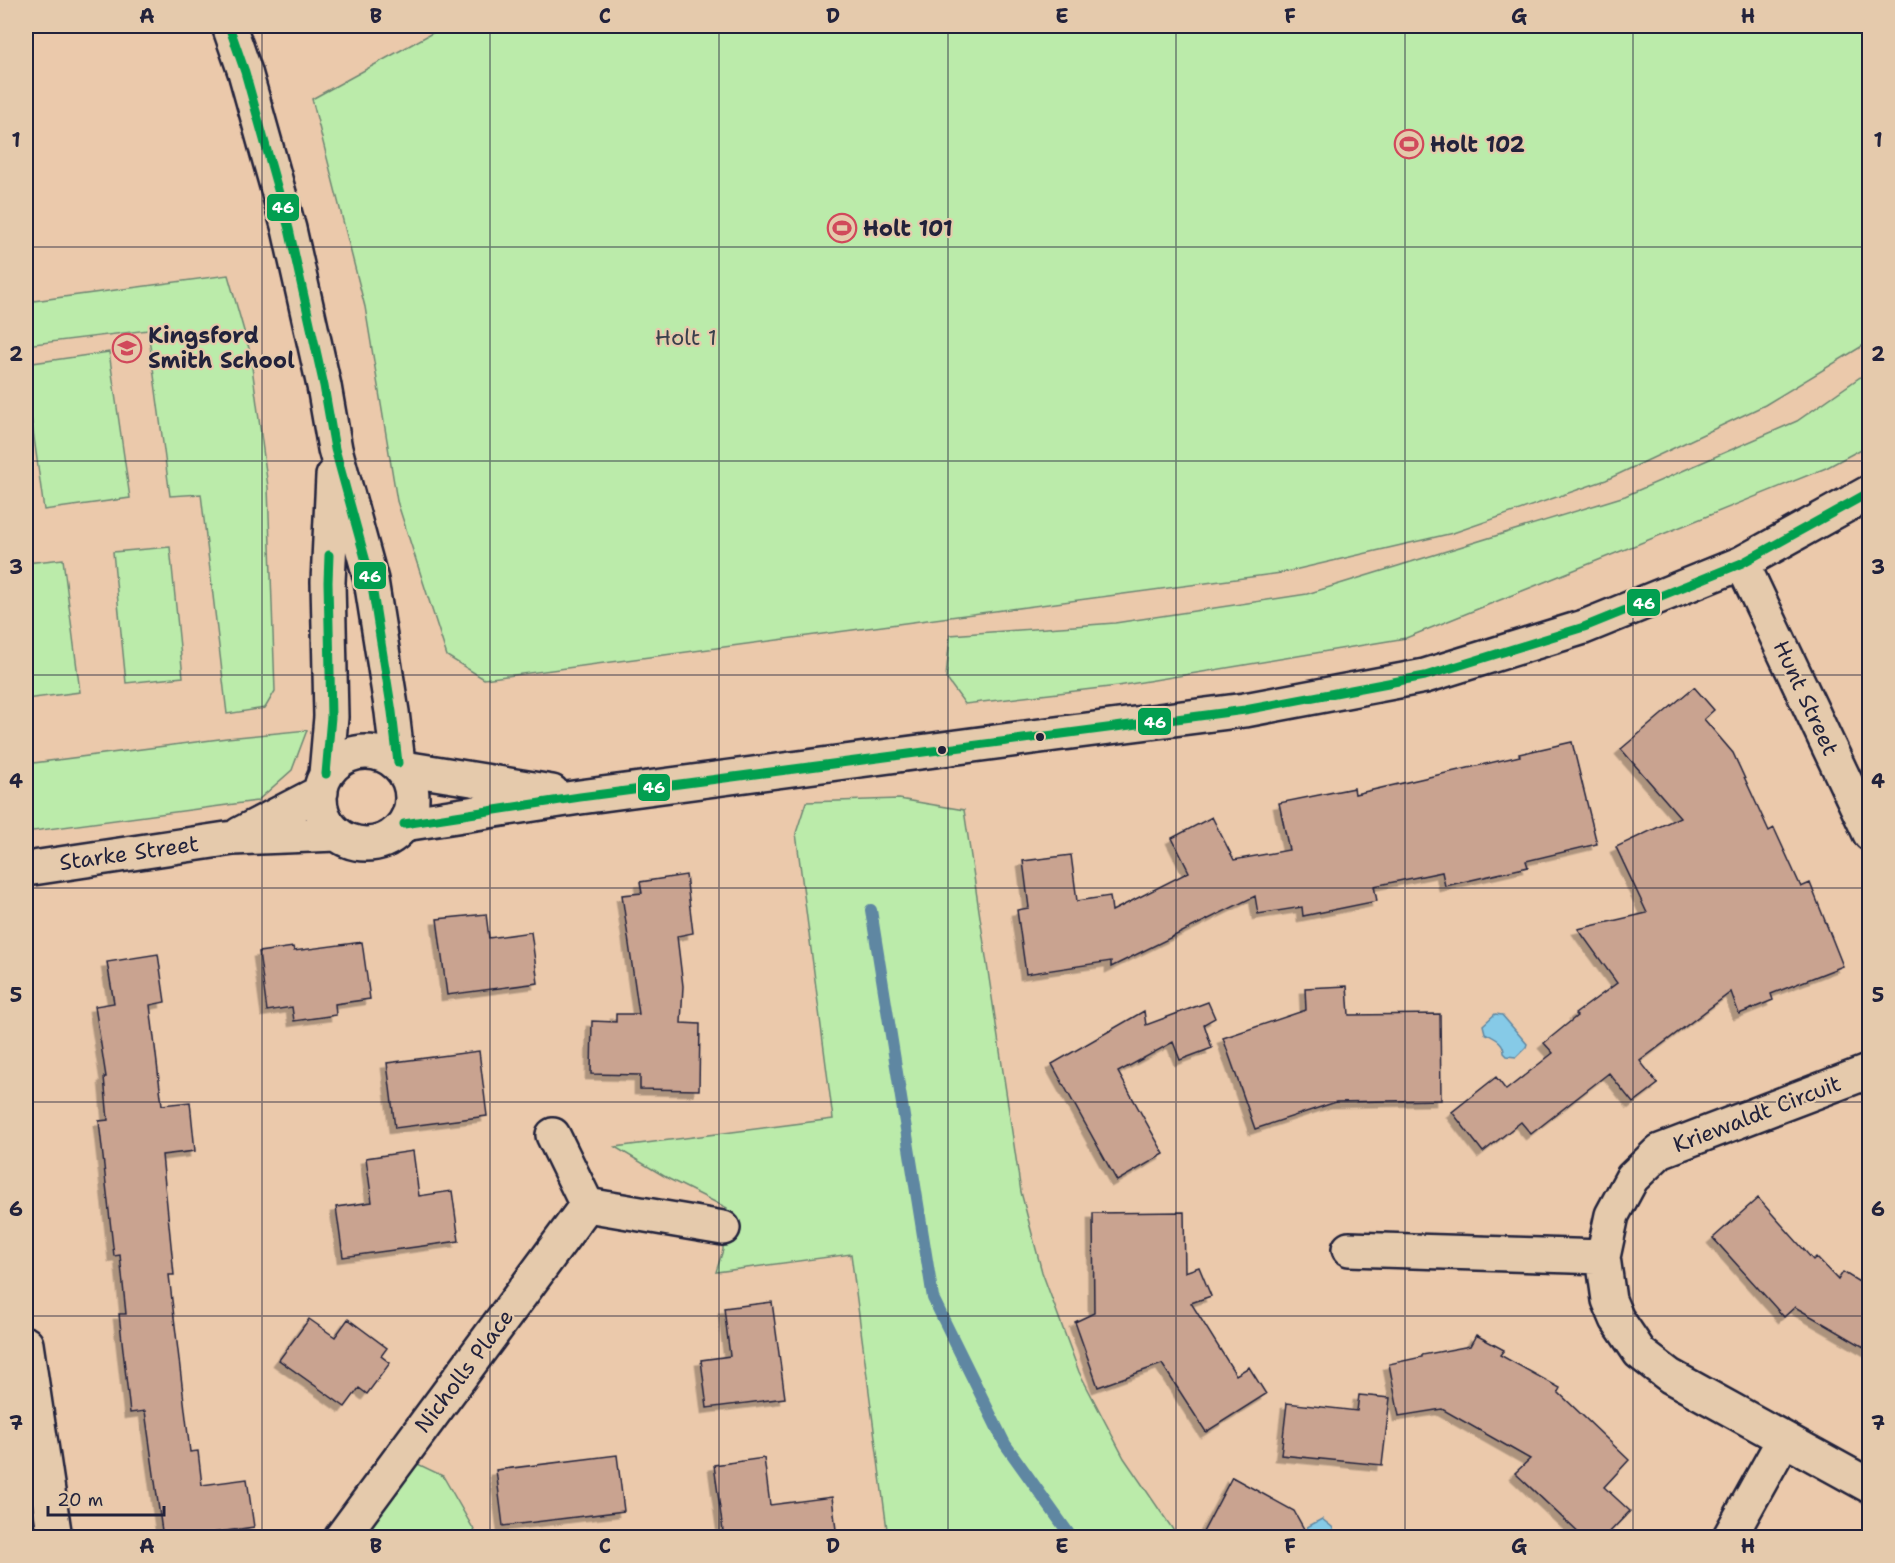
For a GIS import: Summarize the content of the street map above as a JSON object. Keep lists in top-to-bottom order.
{
  "streets": {
    "street": [
      "Hunt Street",
      "Starke Street",
      "Kriewaldt Circuit",
      "Nicholls Place"
    ]
  },
  "parks": ["Holt 1"],
  "places": {
    "sports": ["Holt 102", "Holt 101"],
    "school or university": ["Kingsford Smith School"]
  },
  "lines": ["transit line 46"],
  "scale_bar": "20 m",
  "grid": {
    "columns": [
      "A",
      "B",
      "C",
      "D",
      "E",
      "F",
      "G",
      "H"
    ],
    "rows": [
      "1",
      "2",
      "3",
      "4",
      "5",
      "6",
      "7"
    ]
  }
}
